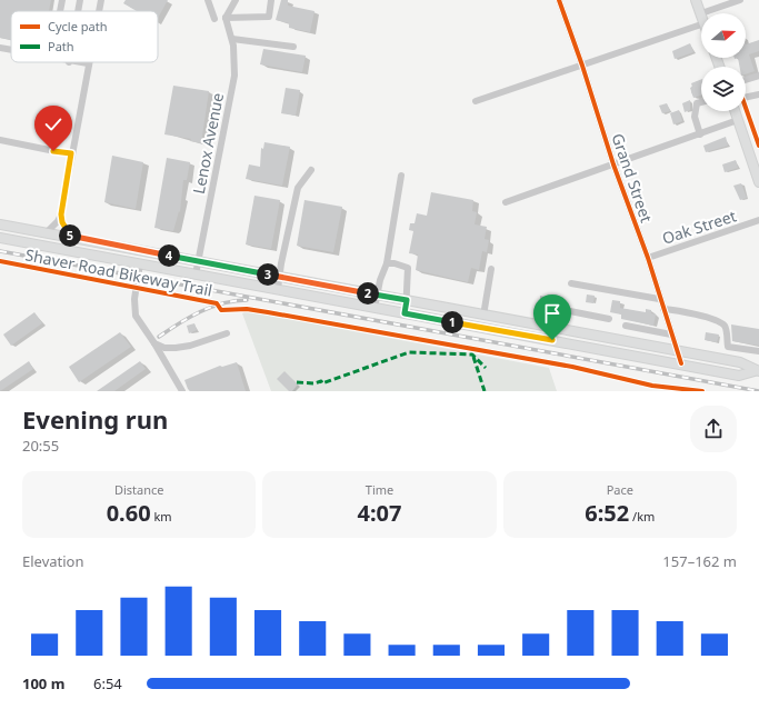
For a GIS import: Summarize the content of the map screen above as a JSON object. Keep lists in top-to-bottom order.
{
  "streets": {
    "street": ["Lenox Avenue", "Grand Street", "Oak Street"],
    "cycle path": ["Shaver Road Bikeway Trail"]
  },
  "crossings": [
    ["Grand Street", "Oak Street"]
  ],
  "legend": ["Cycle path", "Path"],
  "north": "right",
  "page": {
    "pins": [
      "5",
      "4",
      "3",
      "2",
      "1"
    ],
    "heading": ["Evening run", "20:55"],
    "stats": [
      ["Distance", "0.60 km"],
      ["Time", "4:07"],
      ["Pace", "6:52 /km"]
    ],
    "chart": ["Elevation", "157–162 m"],
    "list": [
      {
        "name": "100 m",
        "note": "6:54"
      }
    ]
  }
}
